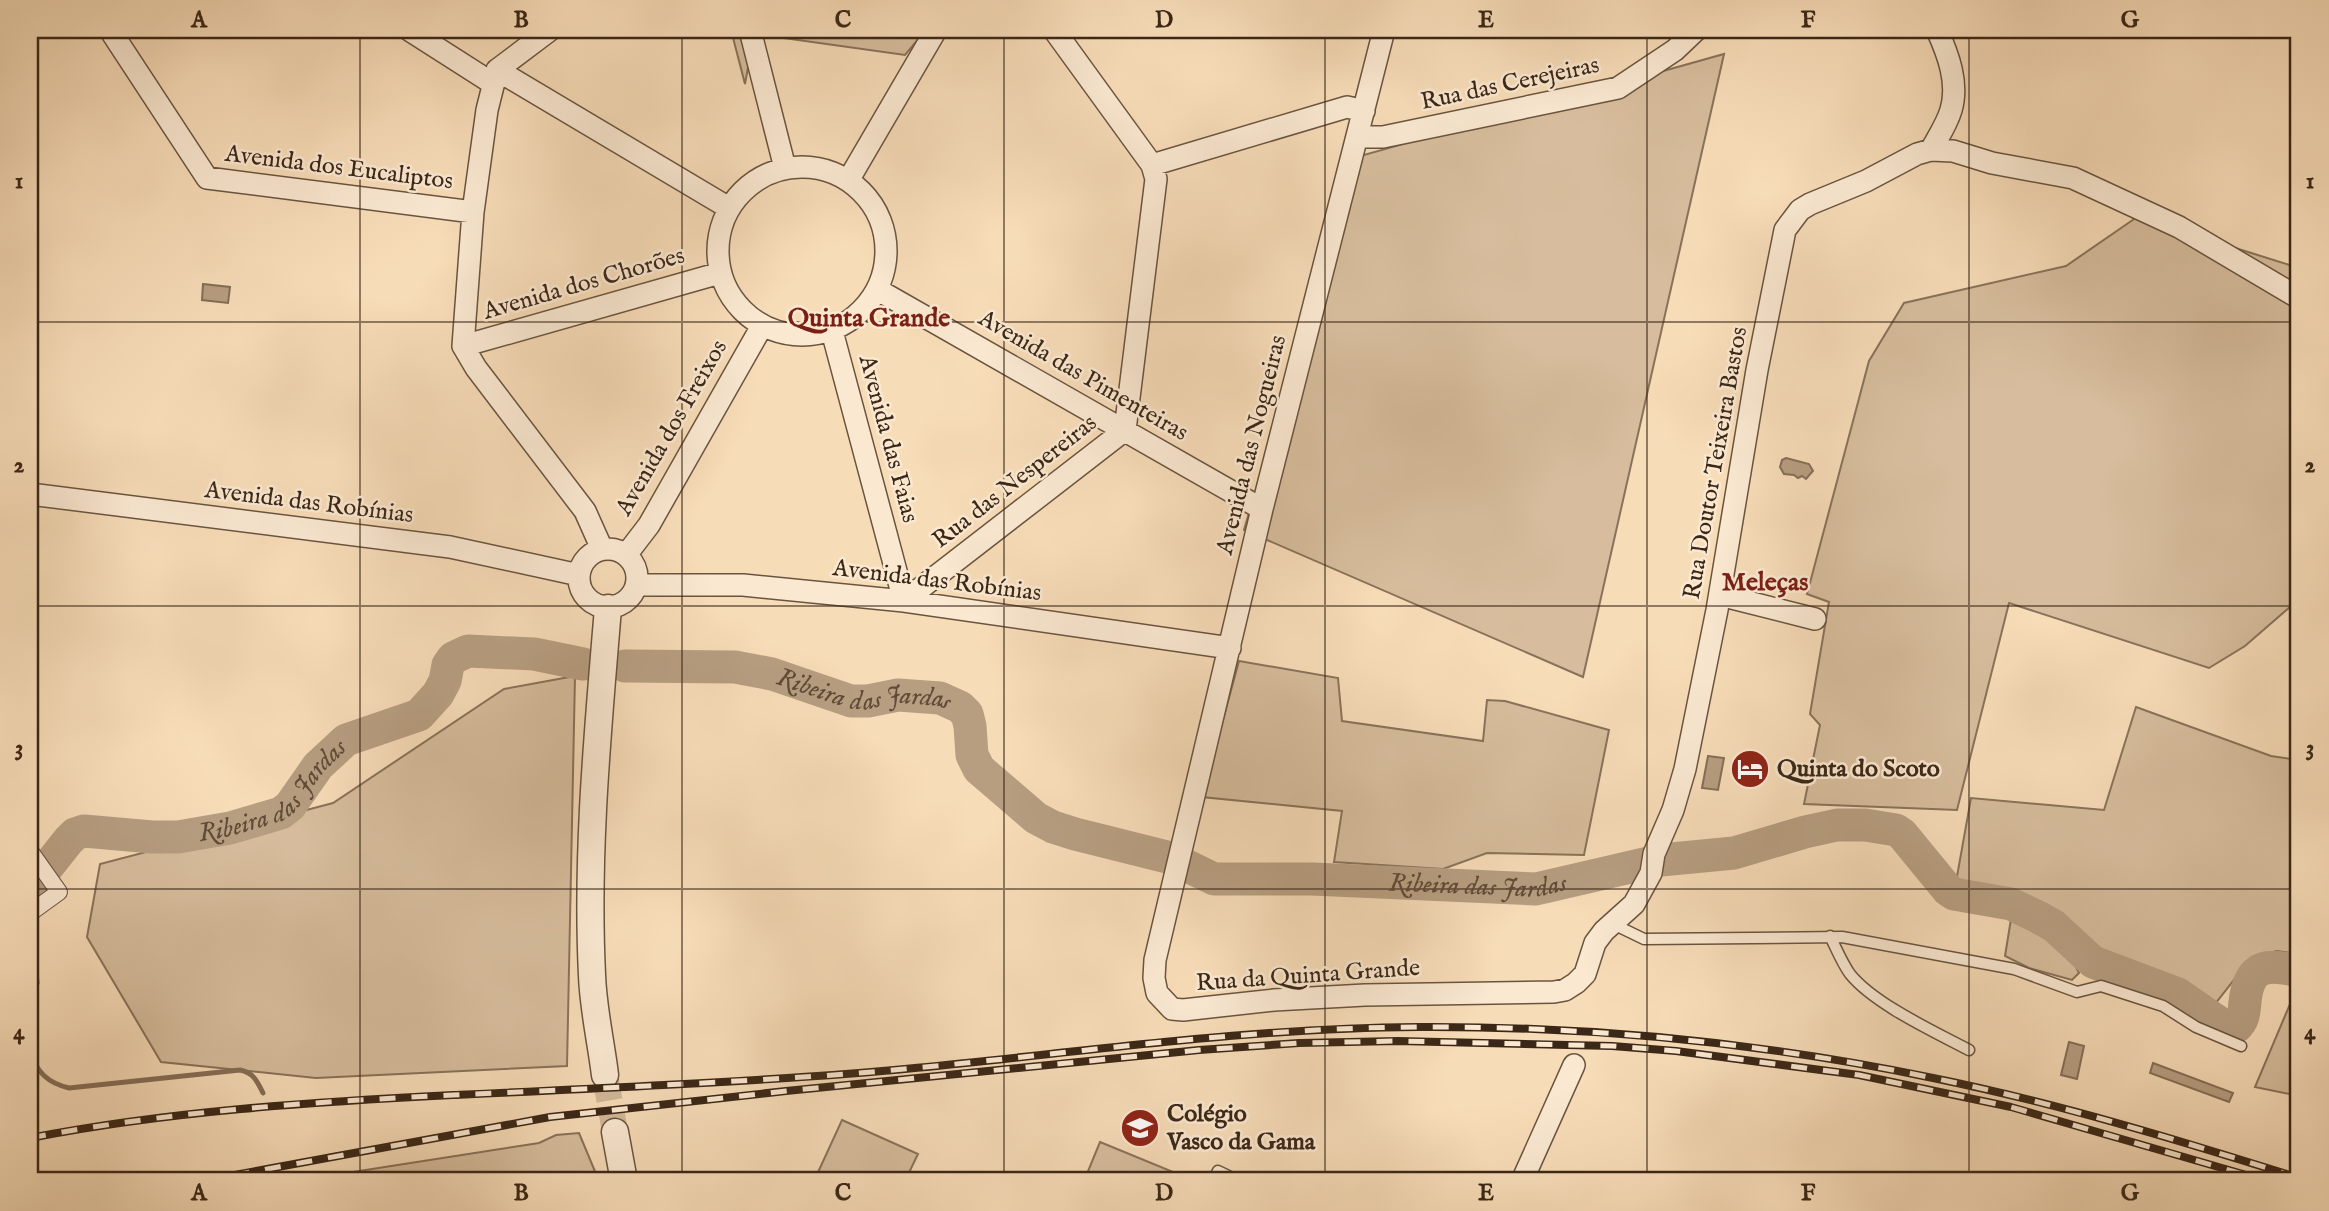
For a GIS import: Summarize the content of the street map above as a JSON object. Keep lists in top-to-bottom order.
{
  "streets": {
    "street": [
      "Rua das Cerejeiras",
      "Avenida dos Eucaliptos",
      "Avenida dos Chorões",
      "Avenida das Pimenteiras",
      "Avenida dos Freixos",
      "Avenida das Faias",
      "Avenida das Nogueiras",
      "Rua Doutor Teixeira Bastos",
      "Rua das Nespereiras",
      "Avenida das Robínias",
      "Rua da Quinta Grande"
    ]
  },
  "crossings": [
    ["Rua das Cerejeiras", "Avenida das Nogueiras"],
    ["Avenida dos Chorões", "Avenida das Pimenteiras"],
    ["Avenida dos Chorões", "Avenida dos Freixos"],
    ["Avenida dos Chorões", "Avenida das Faias"],
    ["Avenida das Pimenteiras", "Avenida dos Freixos"],
    ["Avenida das Pimenteiras", "Avenida das Faias"],
    ["Avenida das Pimenteiras", "Avenida das Nogueiras"],
    ["Avenida das Pimenteiras", "Rua das Nespereiras"],
    ["Avenida dos Freixos", "Avenida das Faias"],
    ["Avenida dos Freixos", "Avenida das Robínias"],
    ["Avenida das Faias", "Rua das Nespereiras"],
    ["Avenida das Faias", "Avenida das Robínias"],
    ["Avenida das Nogueiras", "Avenida das Robínias"],
    ["Avenida das Nogueiras", "Rua da Quinta Grande"],
    ["Rua Doutor Teixeira Bastos", "Rua da Quinta Grande"],
    ["Rua das Nespereiras", "Avenida das Robínias"]
  ],
  "districts": ["Quinta Grande", "Meleças"],
  "water": ["Ribeira das Jardas"],
  "places": {
    "hotel": ["Quinta do Scoto"],
    "school or university": ["Colégio Vasco da Gama"]
  },
  "grid": {
    "columns": [
      "A",
      "B",
      "C",
      "D",
      "E",
      "F",
      "G"
    ],
    "rows": [
      "1",
      "2",
      "3",
      "4"
    ]
  }
}
